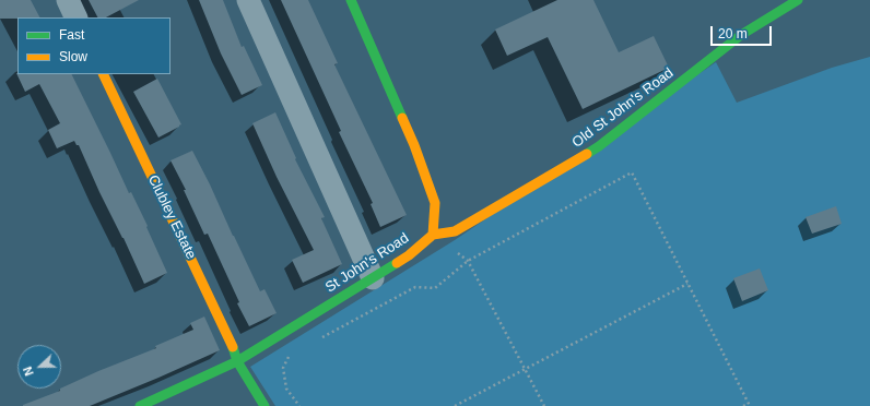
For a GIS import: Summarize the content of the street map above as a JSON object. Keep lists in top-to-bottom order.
{
  "streets": {
    "street": ["Old St John's Road", "Clubley Estate", "St John's Road"]
  },
  "crossings": [
    ["Old St John's Road", "St John's Road"],
    ["Clubley Estate", "St John's Road"]
  ],
  "legend": ["Fast", "Slow"],
  "scale_bar": "20 m",
  "north": "left"
}
